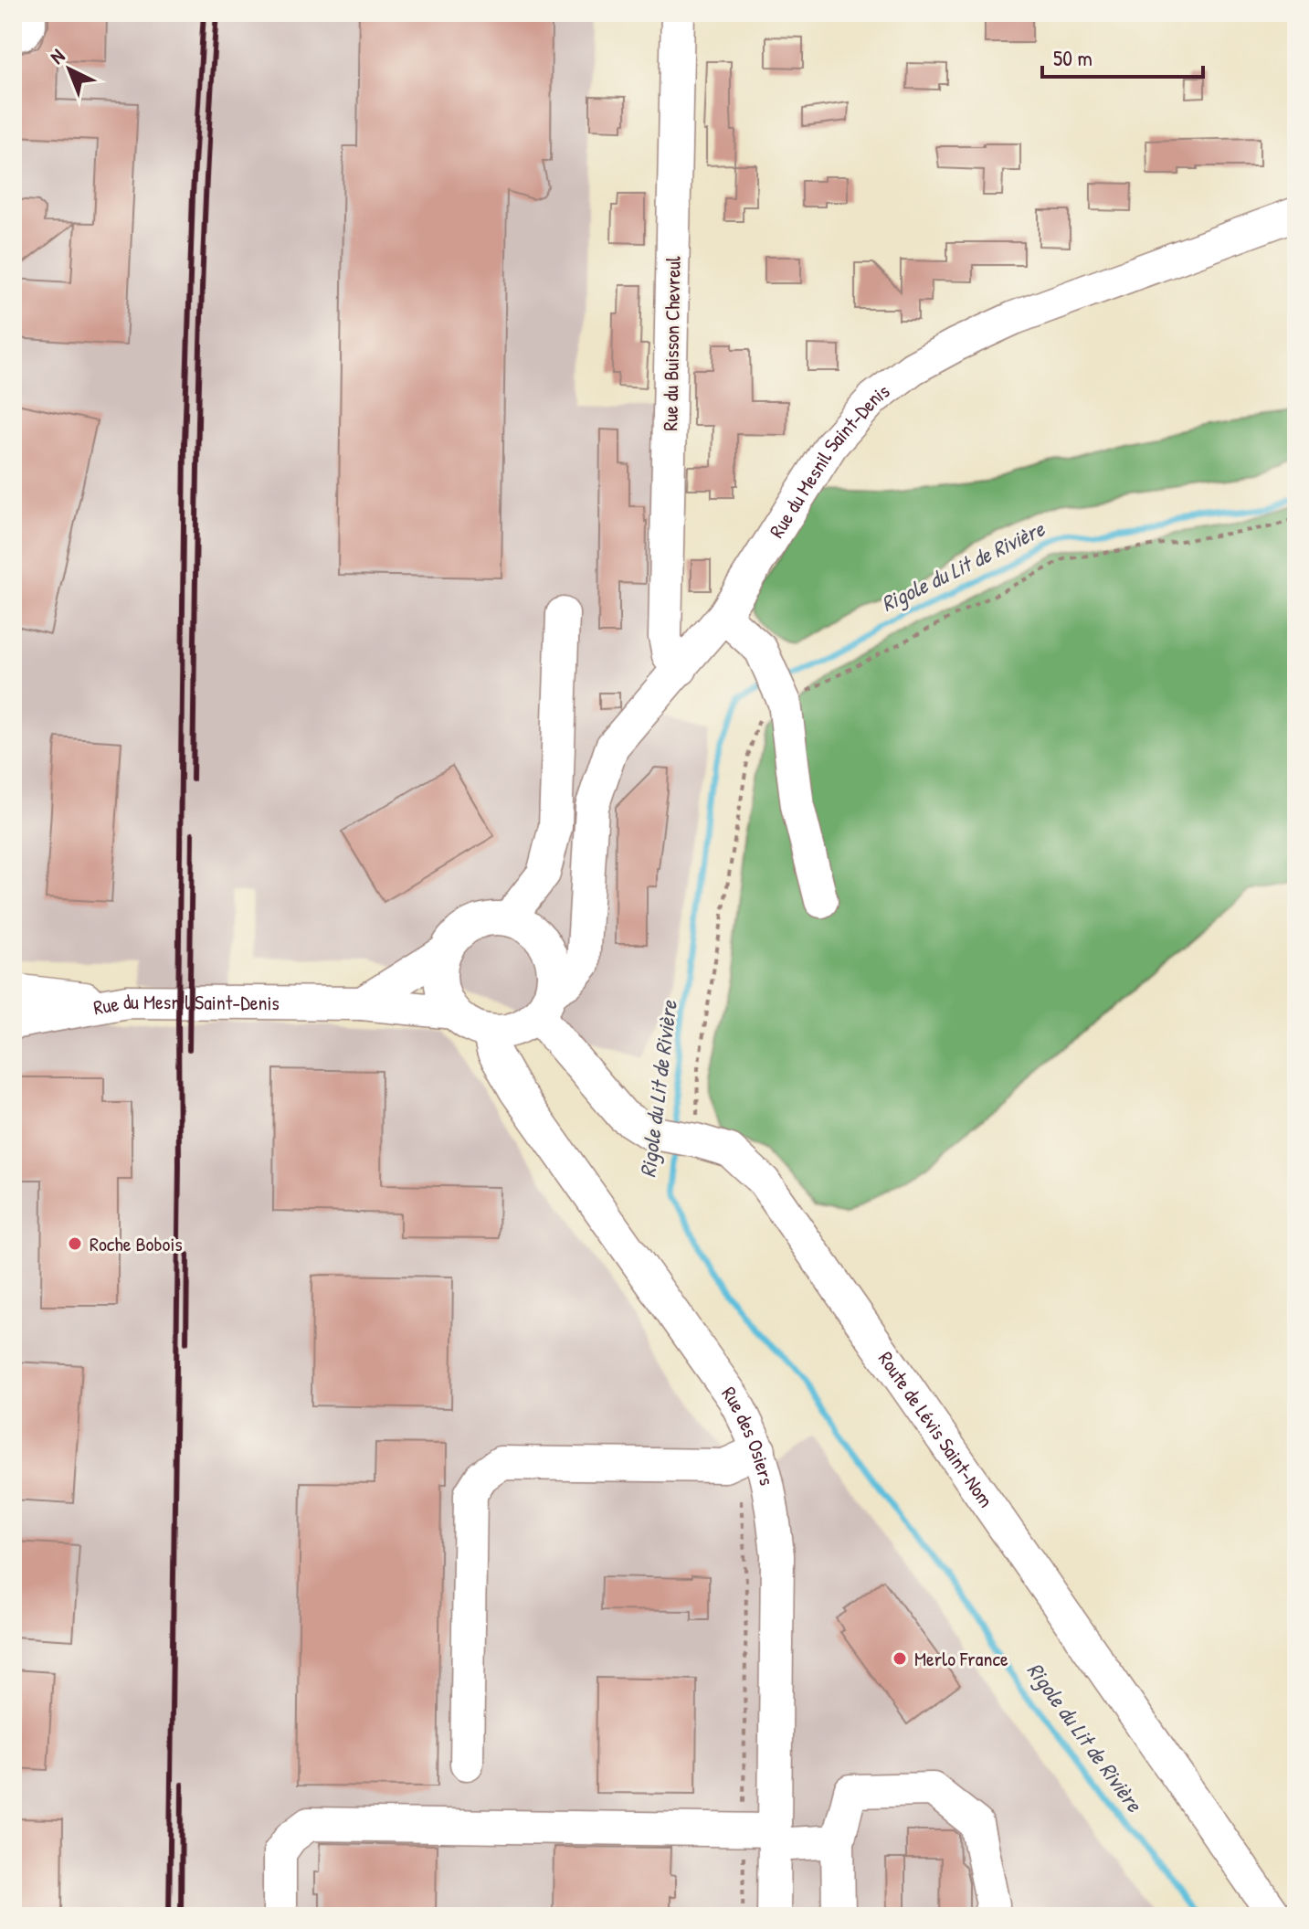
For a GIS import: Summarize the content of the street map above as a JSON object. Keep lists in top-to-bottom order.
{
  "streets": {
    "street": [
      "Rue du Buisson Chevreul",
      "Rue du Mesnil Saint-Denis",
      "Route de Lévis Saint-Nom",
      "Rue des Osiers"
    ]
  },
  "crossings": [
    ["Rue du Buisson Chevreul", "Rue du Mesnil Saint-Denis"],
    ["Rue du Mesnil Saint-Denis", "Route de Lévis Saint-Nom"],
    ["Rue du Mesnil Saint-Denis", "Rue des Osiers"],
    ["Route de Lévis Saint-Nom", "Rue des Osiers"]
  ],
  "water": ["Rigole du Lit de Rivière"],
  "places": ["Roche Bobois", "Merlo France"],
  "scale_bar": "50 m",
  "north": "top left"
}
